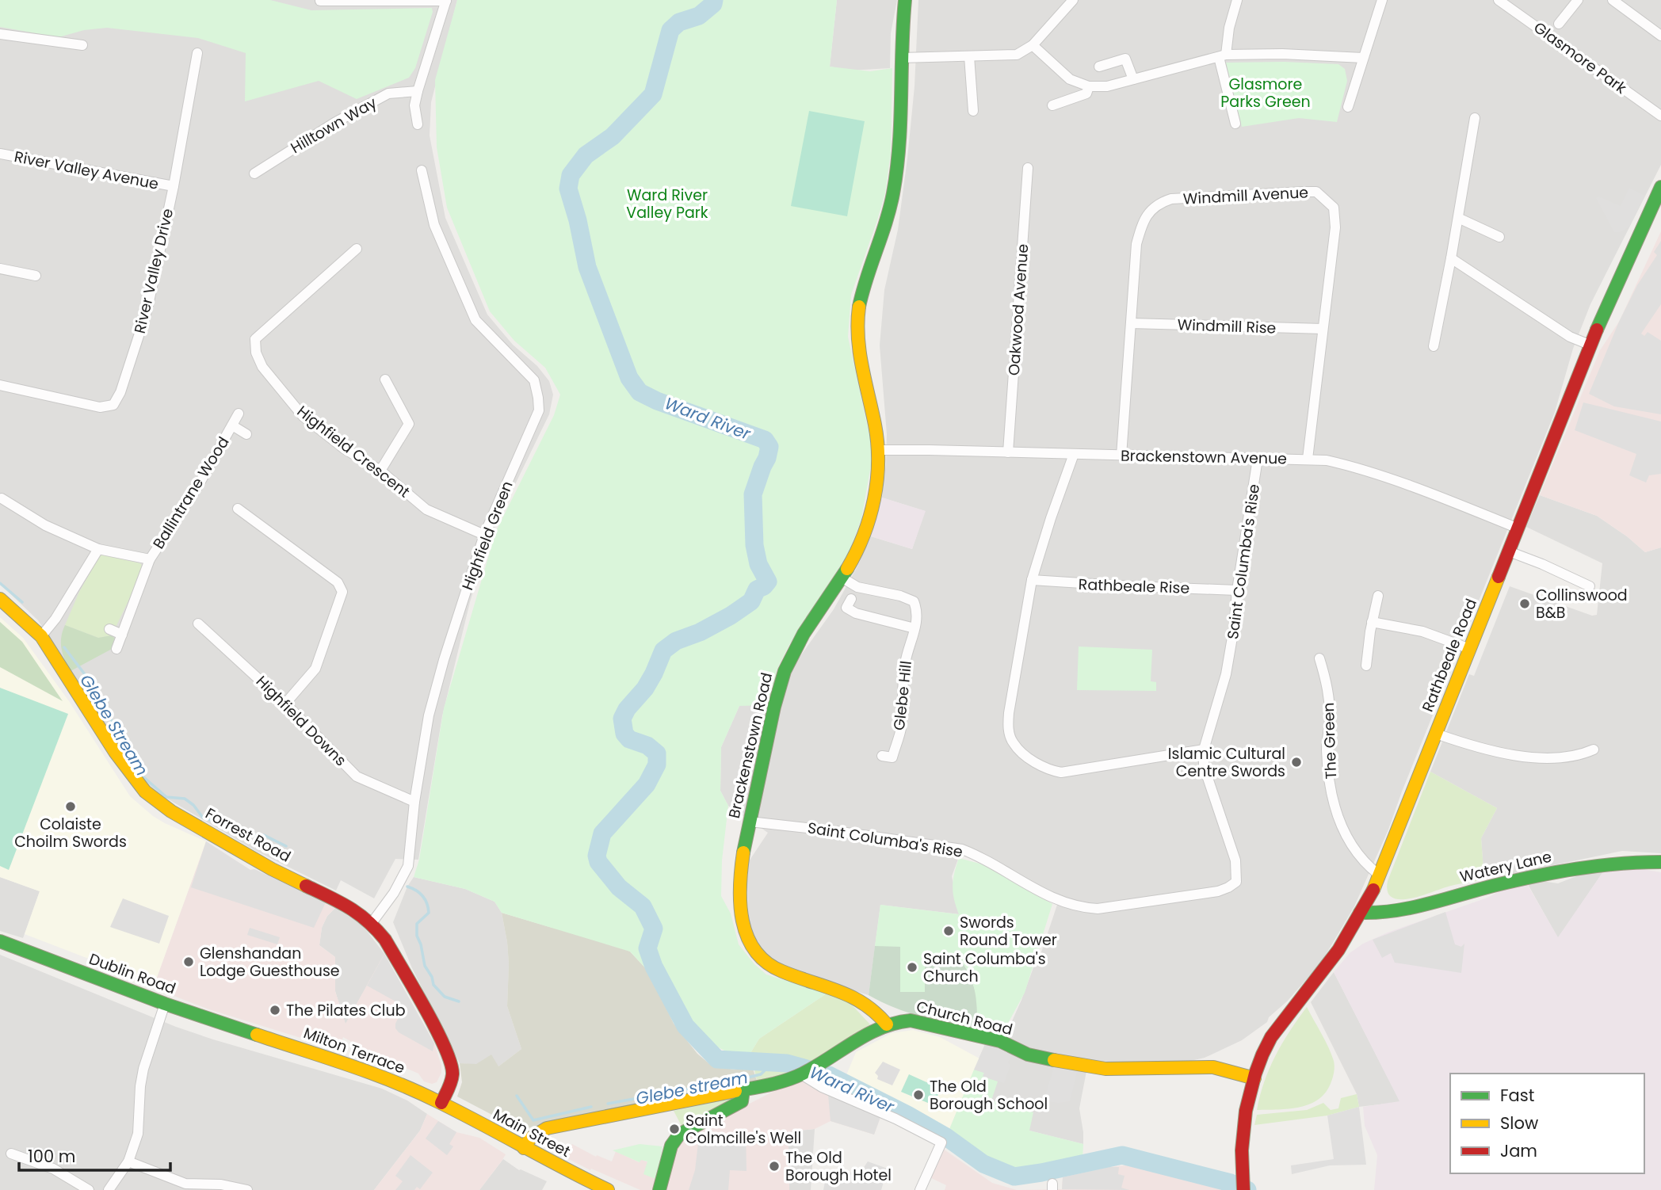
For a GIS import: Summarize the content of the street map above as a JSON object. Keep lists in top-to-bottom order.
{
  "streets": {
    "street": [
      "Glasmore Park",
      "Hilltown Way",
      "River Valley Avenue",
      "Windmill Avenue",
      "River Valley Drive",
      "Oakwood Avenue",
      "Windmill Rise",
      "Highfield Crescent",
      "Brackenstown Avenue",
      "Ballintrane Wood",
      "Highfield Green",
      "Saint Columba's Rise",
      "Rathbeale Rise",
      "Rathbeale Road",
      "Glebe Hill",
      "Highfield Downs",
      "The Green",
      "Brackenstown Road",
      "Forrest Road",
      "Watery Lane",
      "Dublin Road",
      "Church Road",
      "Milton Terrace",
      "Main Street"
    ]
  },
  "crossings": [
    ["River Valley Avenue", "River Valley Drive"],
    ["Windmill Avenue", "Windmill Rise"],
    ["Windmill Avenue", "Brackenstown Avenue"],
    ["Oakwood Avenue", "Brackenstown Avenue"],
    ["Highfield Crescent", "Highfield Green"],
    ["Brackenstown Avenue", "Saint Columba's Rise"],
    ["Brackenstown Avenue", "Rathbeale Road"],
    ["Brackenstown Avenue", "Brackenstown Road"],
    ["Highfield Green", "Highfield Downs"],
    ["Highfield Green", "Forrest Road"],
    ["Saint Columba's Rise", "Rathbeale Rise"],
    ["Saint Columba's Rise", "Brackenstown Road"],
    ["Rathbeale Road", "The Green"],
    ["Rathbeale Road", "Watery Lane"],
    ["Rathbeale Road", "Church Road"],
    ["Glebe Hill", "Brackenstown Road"],
    ["Brackenstown Road", "Church Road"],
    ["Forrest Road", "Milton Terrace"],
    ["Forrest Road", "Main Street"],
    ["Dublin Road", "Milton Terrace"],
    ["Church Road", "Main Street"],
    ["Milton Terrace", "Main Street"]
  ],
  "water": ["Ward River", "Glebe Stream", "Glebe stream"],
  "parks": ["Glasmore Parks Green", "Ward River Valley Park"],
  "places": [
    "Collinswood B&B",
    "Islamic Cultural Centre Swords",
    "Colaiste Choilm Swords",
    "Swords Round Tower",
    "Glenshandan Lodge Guesthouse",
    "Saint Columba's Church",
    "The Pilates Club",
    "The Old Borough School",
    "Saint Colmcille's Well",
    "The Old Borough Hotel"
  ],
  "legend": ["Fast", "Slow", "Jam"],
  "scale_bar": "100 m"
}
